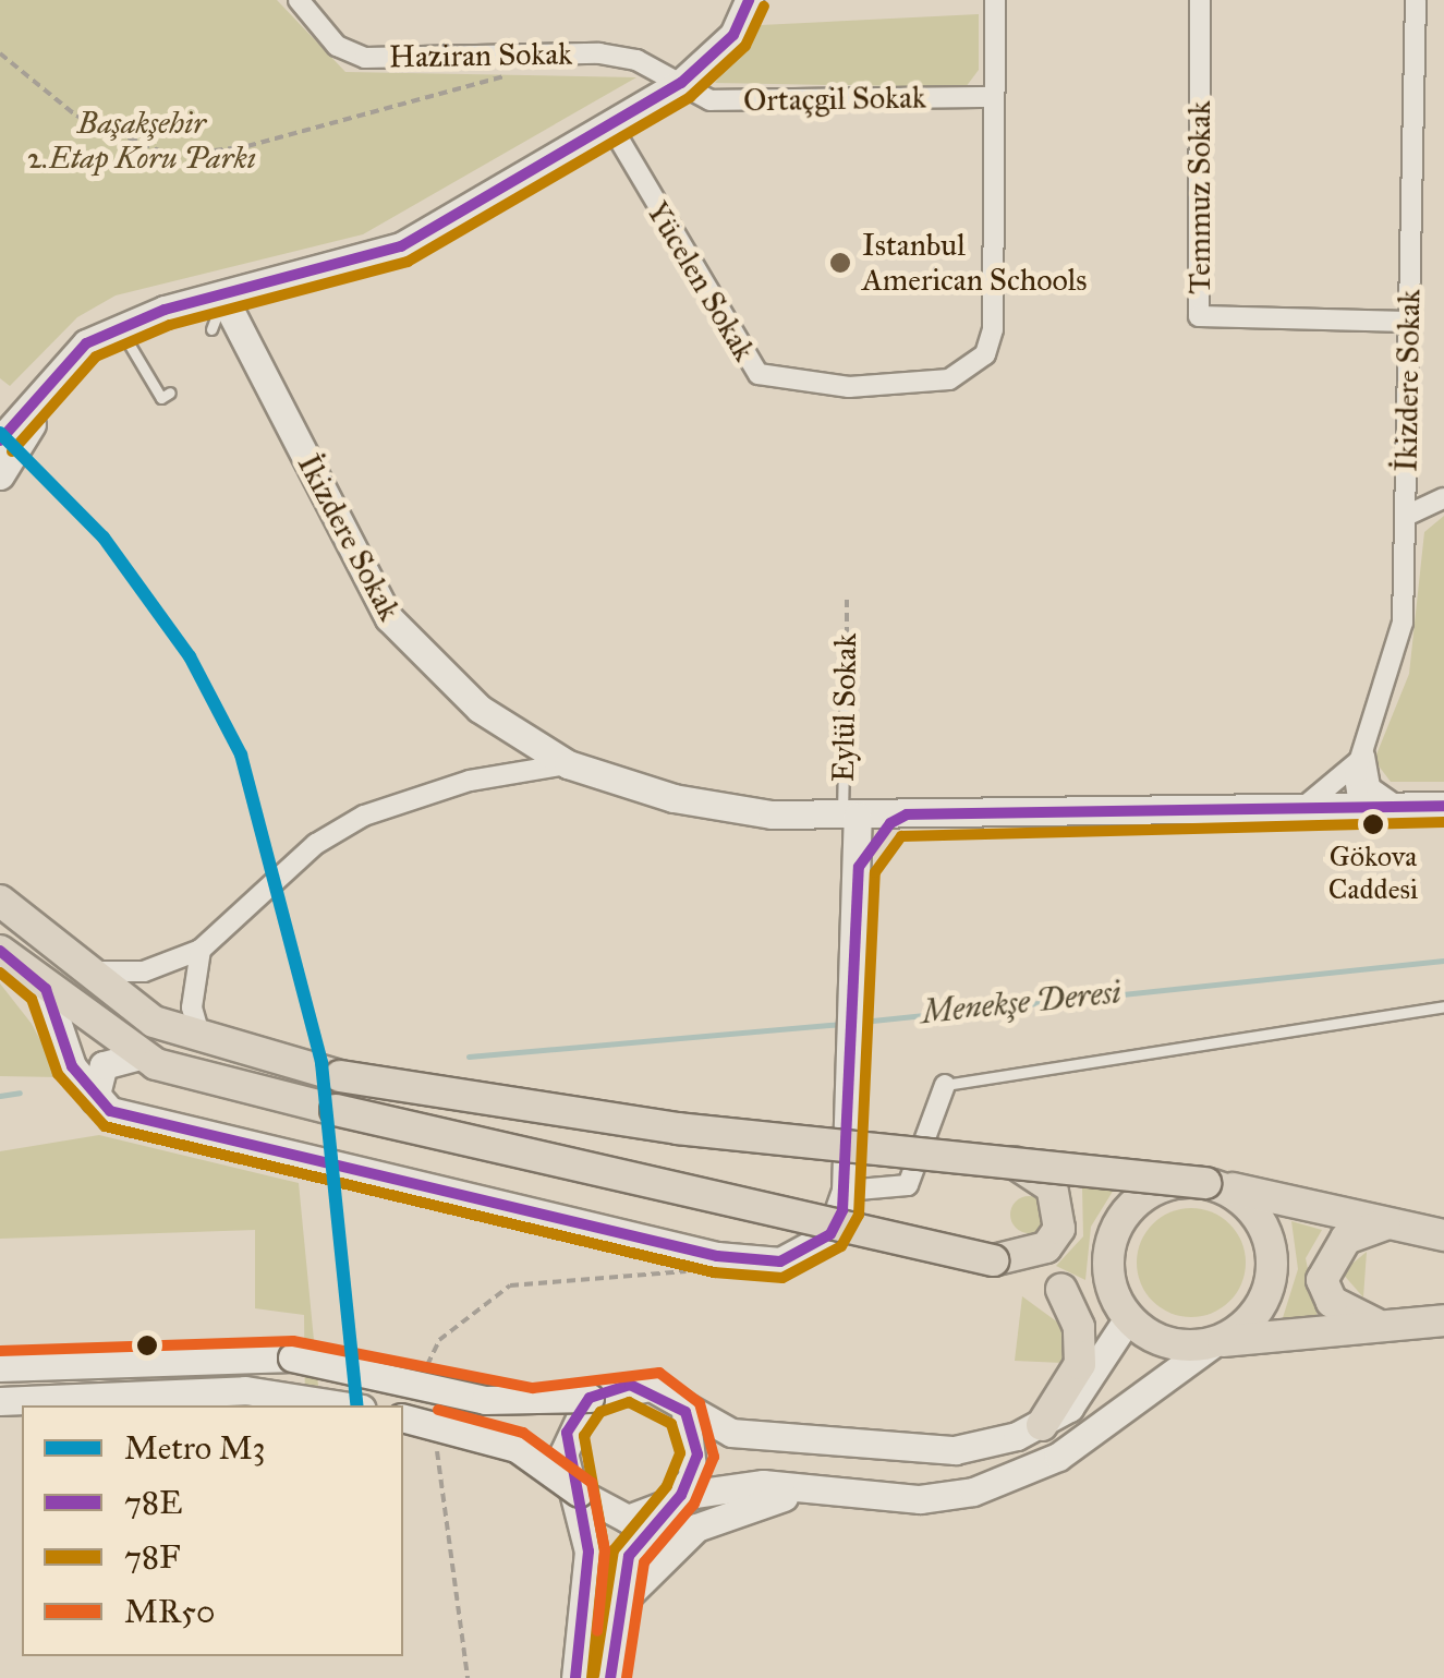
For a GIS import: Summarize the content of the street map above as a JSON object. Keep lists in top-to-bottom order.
{
  "streets": {
    "street": [
      "Haziran Sokak",
      "Ortaçgil Sokak",
      "Temmuz Sokak",
      "Yücelen Sokak",
      "İkizdere Sokak"
    ],
    "lane": ["Eylül Sokak"]
  },
  "crossings": [
    ["Haziran Sokak", "Ortaçgil Sokak"],
    ["Ortaçgil Sokak", "Yücelen Sokak"],
    ["Temmuz Sokak", "İkizdere Sokak"],
    ["İkizdere Sokak", "Eylül Sokak"]
  ],
  "water": ["Menekşe Deresi"],
  "parks": ["Başakşehir 2.Etap Koru Parkı"],
  "places": ["Istanbul American Schools", "Gökova Caddesi"],
  "lines": [
    "transit line 78E",
    "transit line 78F",
    "metro line M3",
    "transit line MR50"
  ],
  "legend": [
    "Metro M3",
    "78E",
    "78F",
    "MR50"
  ]
}
